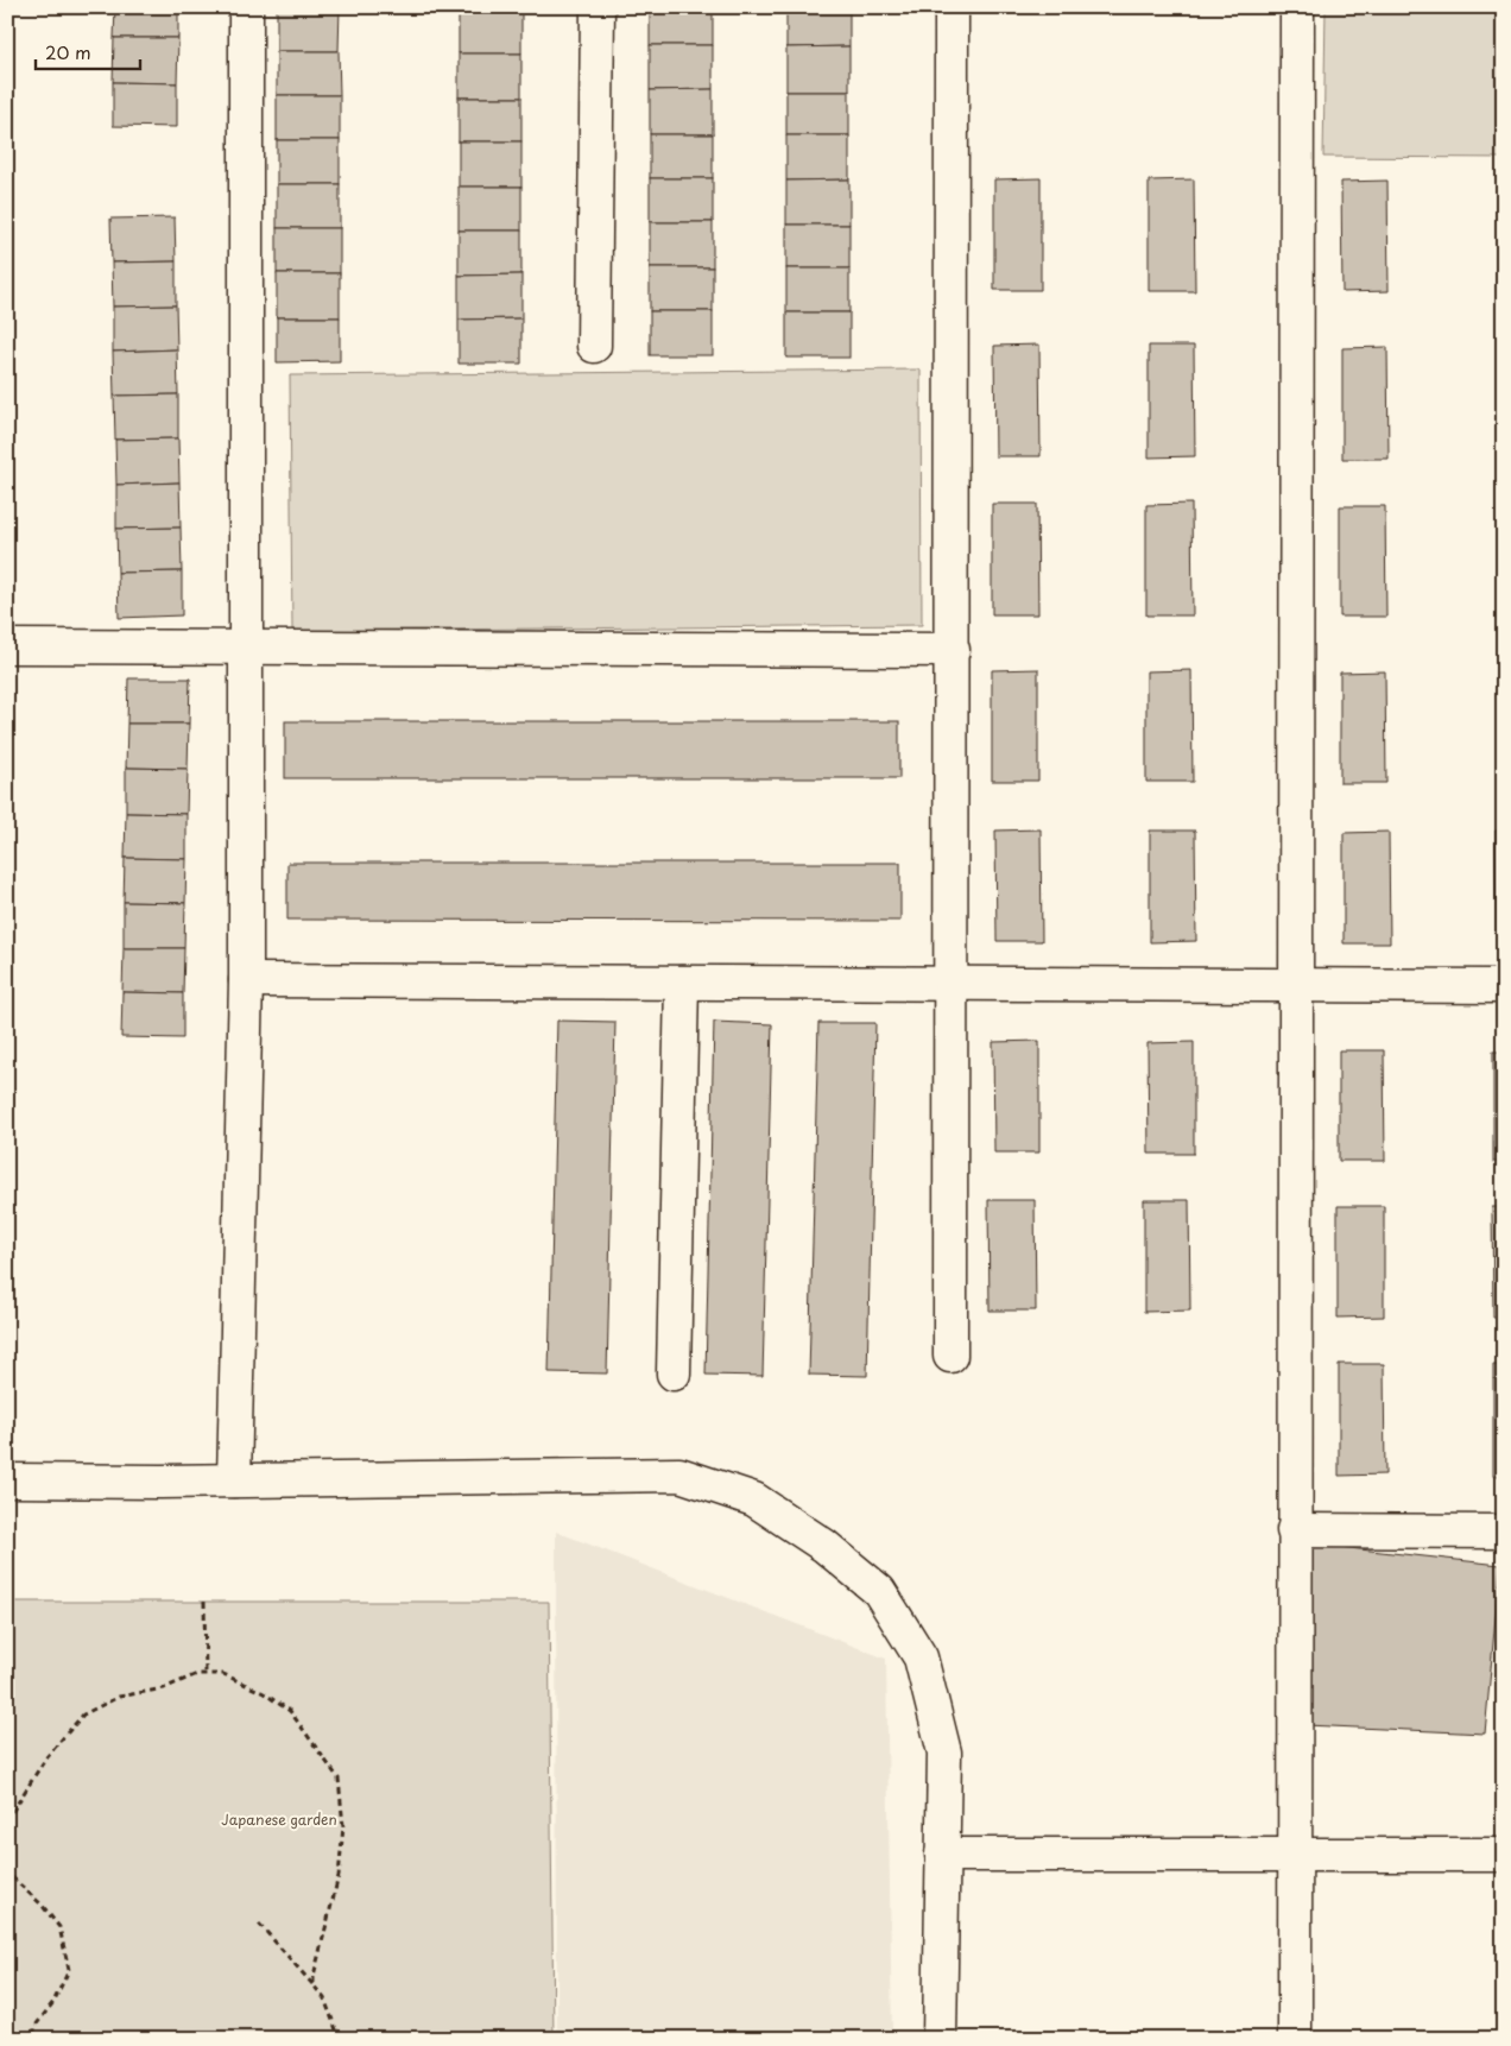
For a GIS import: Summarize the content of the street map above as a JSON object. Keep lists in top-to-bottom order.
{
  "parks": ["Japanese garden"],
  "scale_bar": "20 m"
}
